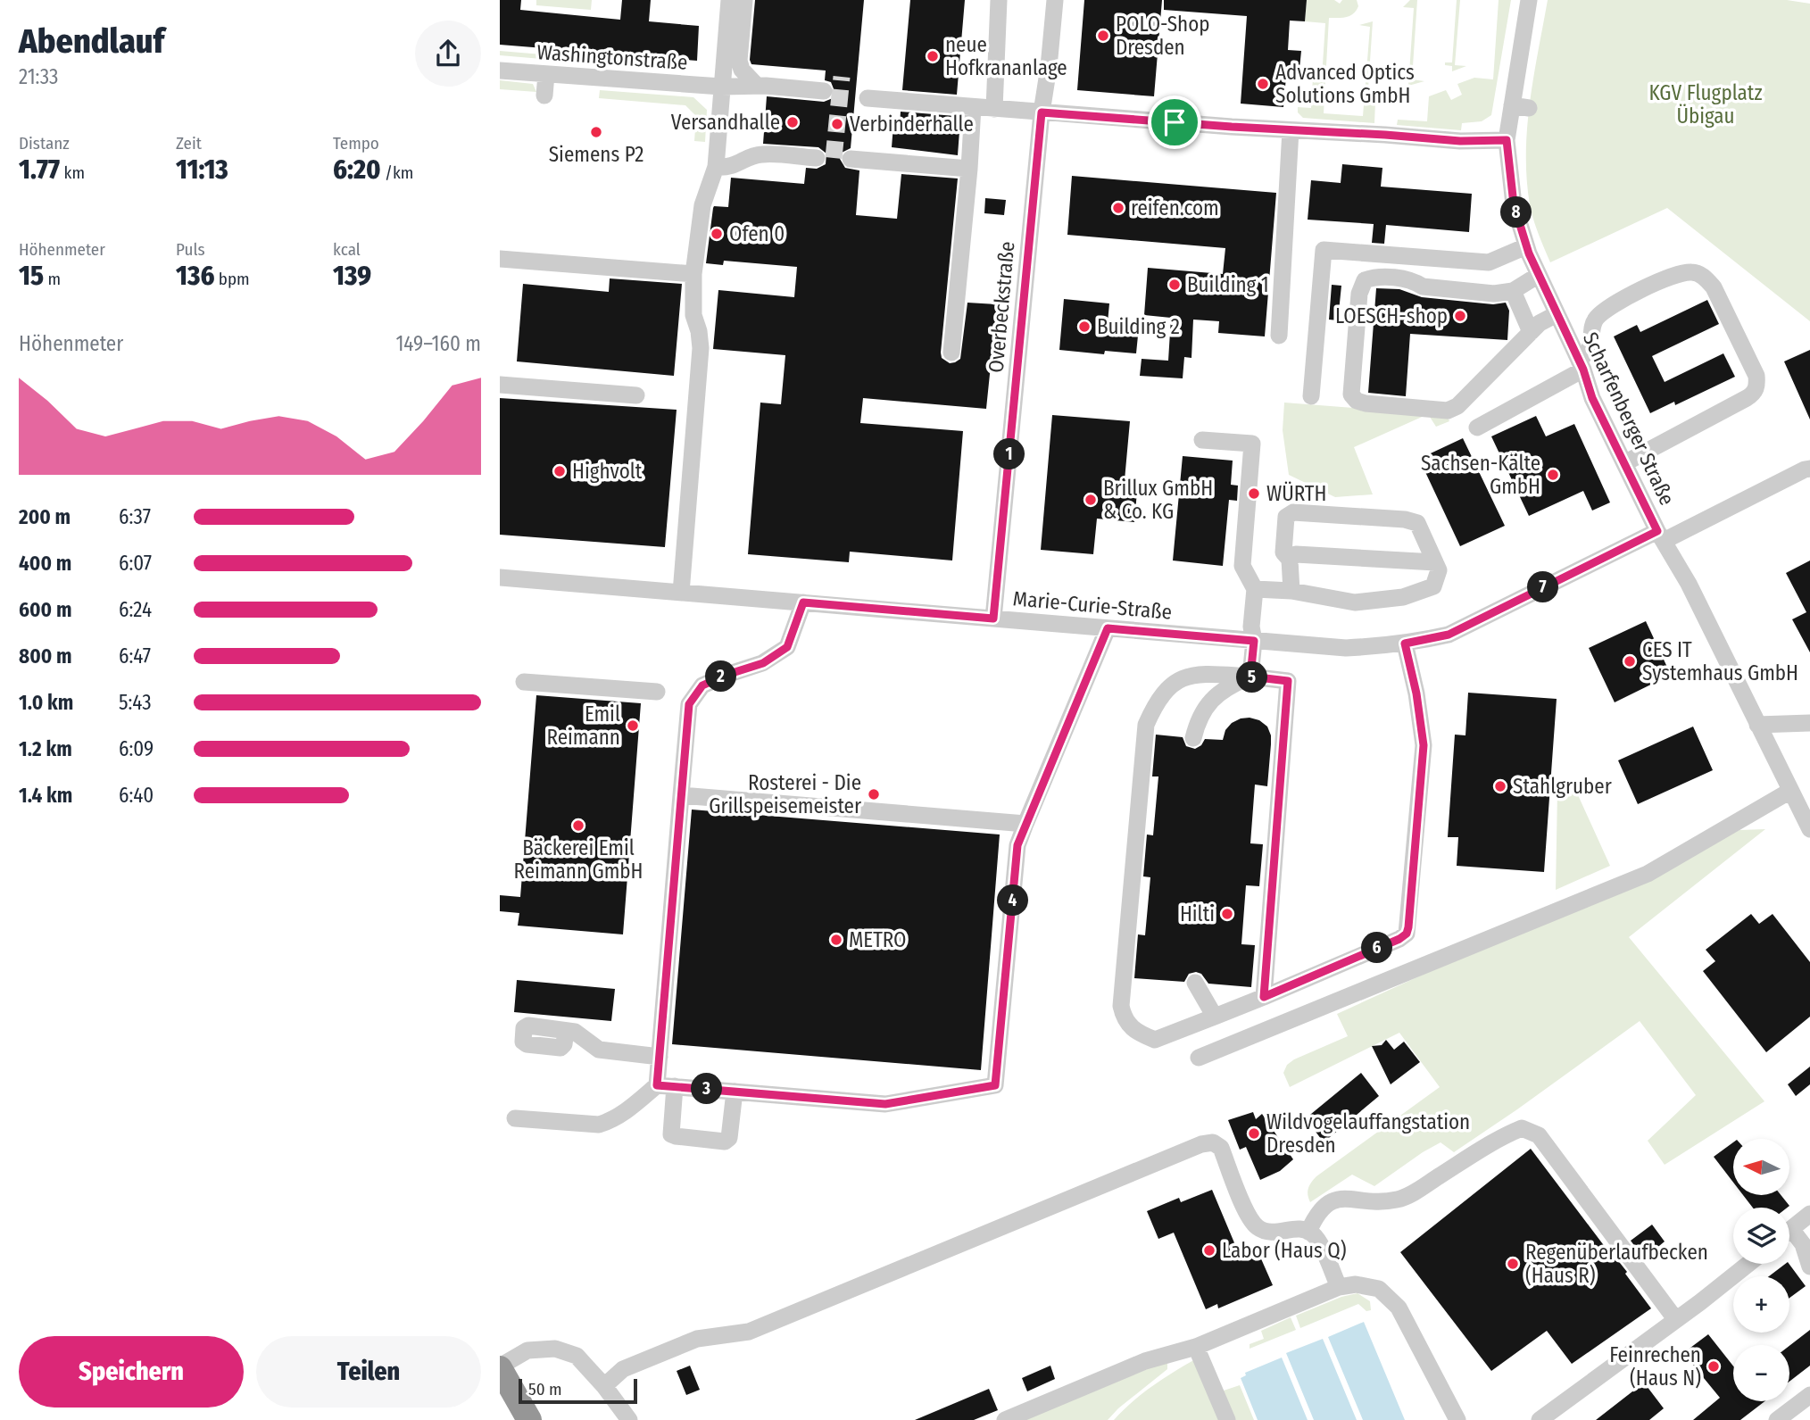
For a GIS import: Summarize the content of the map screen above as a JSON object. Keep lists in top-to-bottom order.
{
  "streets": {
    "street": [
      "Washingtonstraße",
      "Overbeckstraße",
      "Scharfenberger Straße",
      "Marie-Curie-Straße"
    ]
  },
  "crossings": [
    ["Overbeckstraße", "Marie-Curie-Straße"],
    ["Scharfenberger Straße", "Marie-Curie-Straße"]
  ],
  "parks": ["KGV Flugplatz Übigau"],
  "places": [
    "POLO-Shop Dresden",
    "neue Hofkrananlage",
    "Advanced Optics Solutions GmbH",
    "Versandhalle",
    "Verbinderhalle",
    "Siemens P2",
    "reifen.com",
    "Ofen 0",
    "Building 1",
    "LOESCH-shop",
    "Building 2",
    "Highvolt",
    "Sachsen-Kälte GmbH",
    "WÜRTH",
    "Brillux GmbH & Co. KG",
    "CES IT Systemhaus GmbH",
    "Emil Reimann",
    "Stahlgruber",
    "Rosterei - Die Grillspeisemeister",
    "Bäckerei Emil Reimann GmbH",
    "Hilti",
    "METRO",
    "Wildvogelauffangstation Dresden",
    "Labor (Haus Q)",
    "Regenüberlaufbecken (Haus R)",
    "Feinrechen (Haus N)"
  ],
  "scale_bar": "50 m",
  "north": "left",
  "page": {
    "heading": ["Abendlauf", "21:33"],
    "stats": [
      ["Distanz", "1.77 km"],
      ["Zeit", "11:13"],
      ["Tempo", "6:20 /km"],
      ["Höhenmeter", "15 m"],
      ["Puls", "136 bpm"],
      ["kcal", "139"]
    ],
    "pins": [
      "8",
      "1",
      "7",
      "2",
      "5",
      "4",
      "6",
      "3"
    ],
    "chart": ["Höhenmeter", "149–160 m"],
    "list": [
      {
        "name": "200 m",
        "note": "6:37"
      },
      {
        "name": "400 m",
        "note": "6:07"
      },
      {
        "name": "600 m",
        "note": "6:24"
      },
      {
        "name": "800 m",
        "note": "6:47"
      },
      {
        "name": "1.0 km",
        "note": "5:43"
      },
      {
        "name": "1.2 km",
        "note": "6:09"
      },
      {
        "name": "1.4 km",
        "note": "6:40"
      }
    ],
    "map_buttons": ["+", "−"],
    "buttons": ["Speichern", "Teilen"],
    "scale": "50 m"
  }
}
